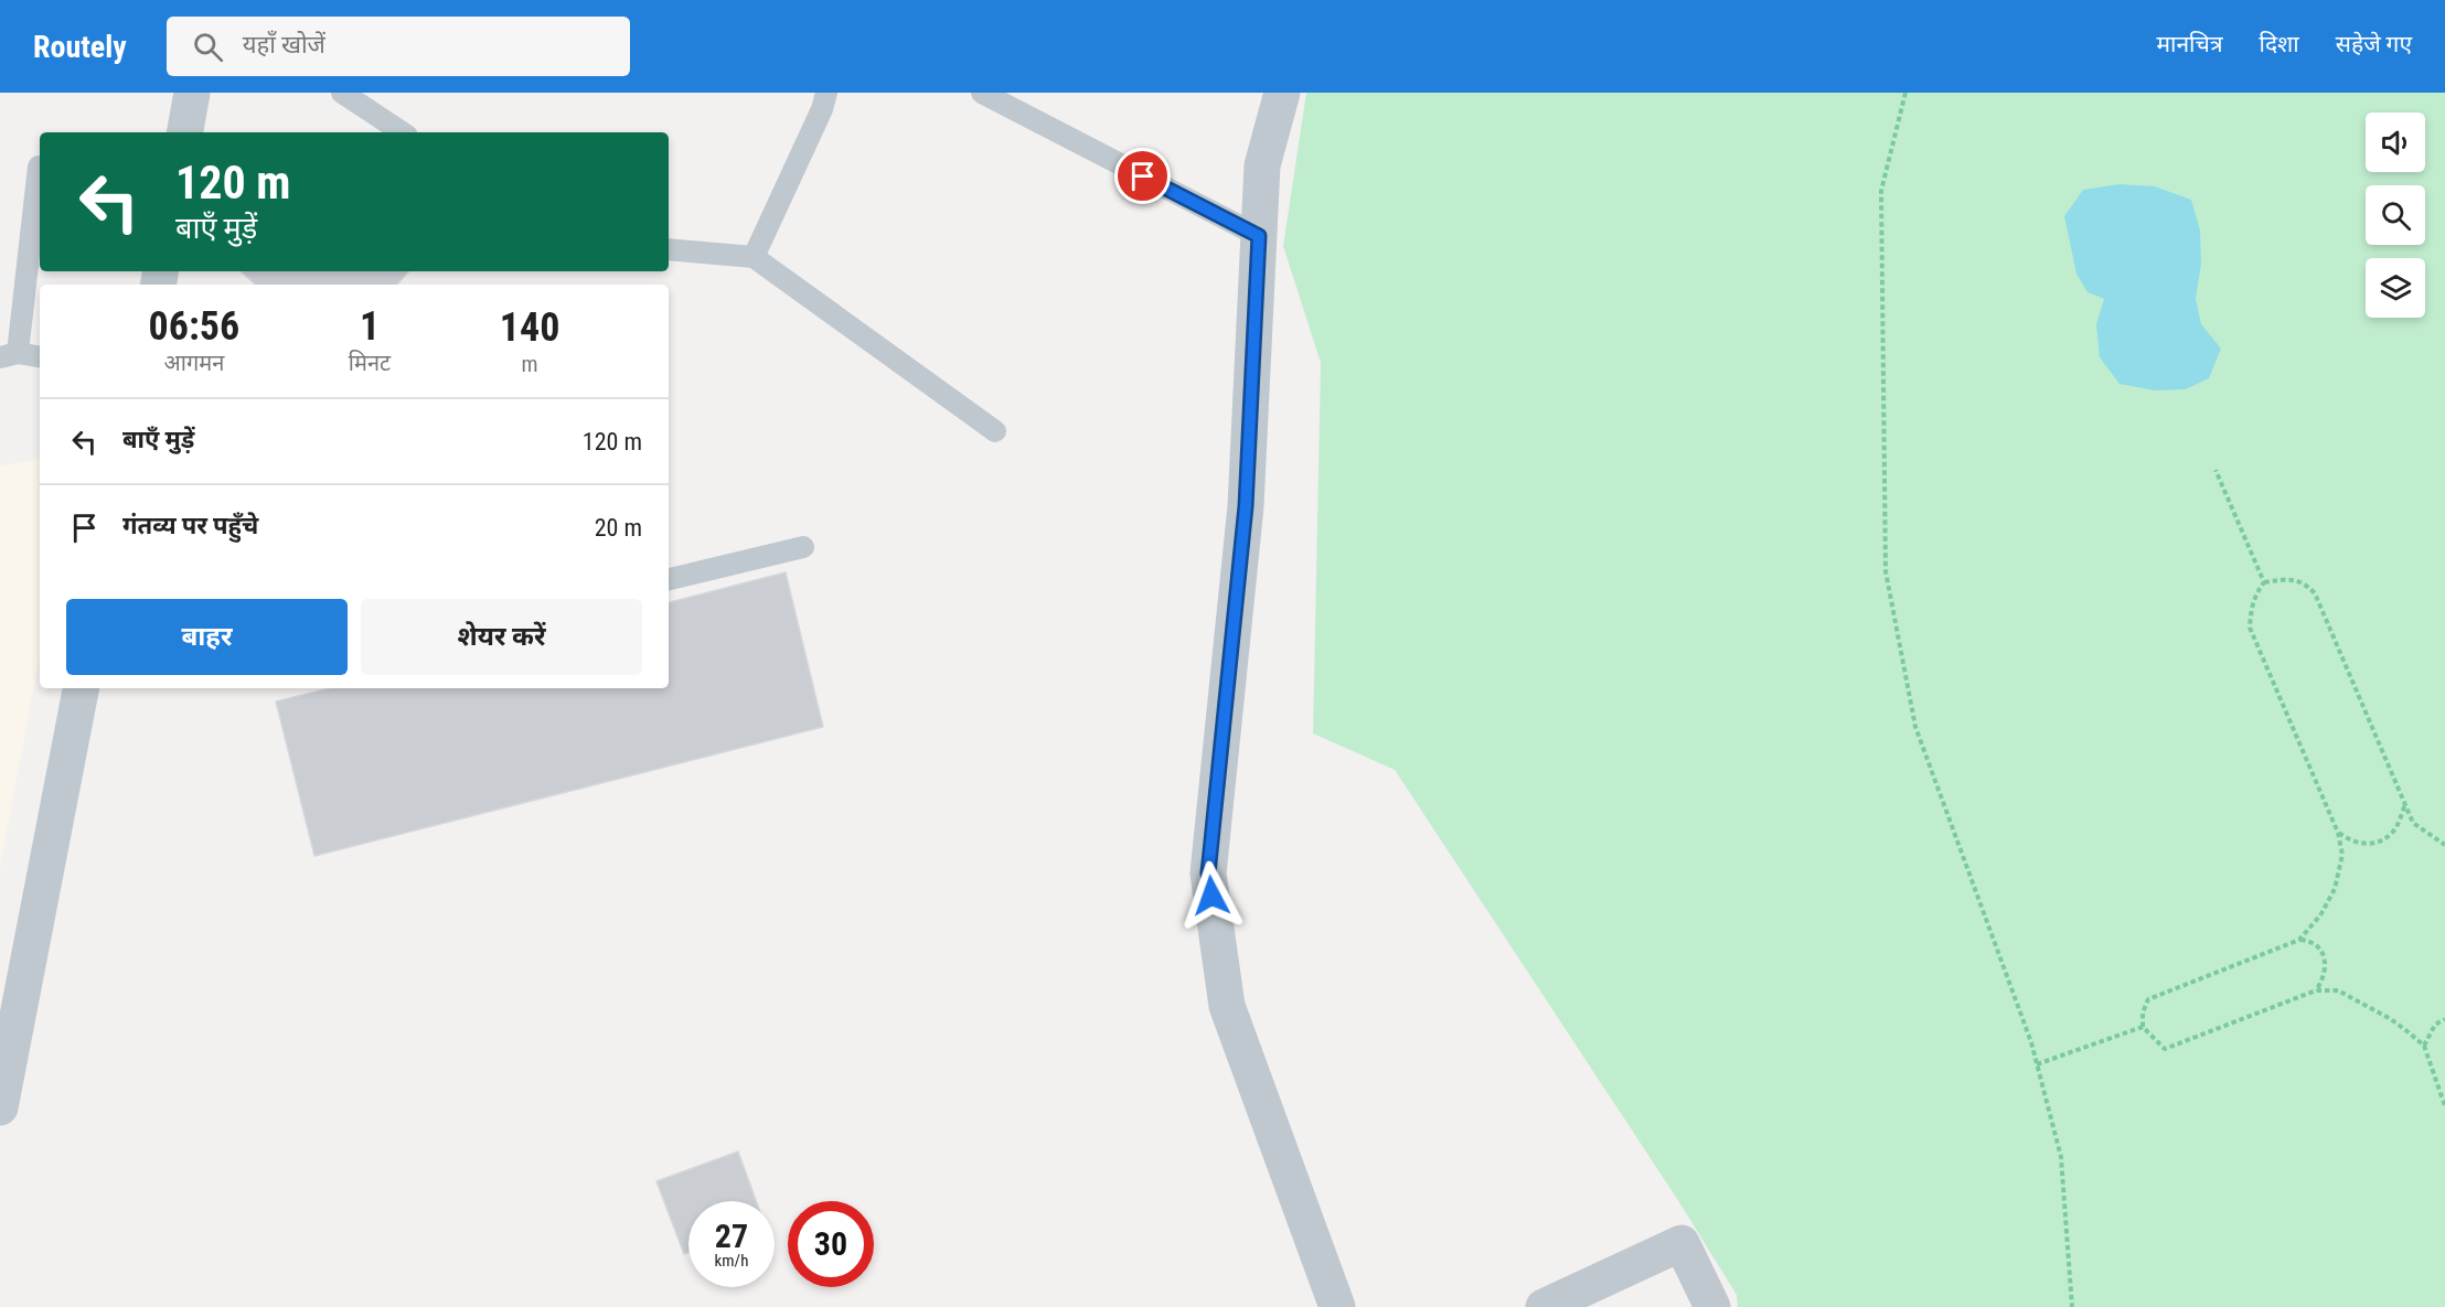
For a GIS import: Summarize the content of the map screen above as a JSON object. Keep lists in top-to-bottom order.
{
  "page": {
    "header": "Routely",
    "search": "यहाँ खोजें",
    "nav": ["मानचित्र", "दिशा", "सहेजे गए"],
    "turn": ["120 m", "बाएँ मुड़ें"],
    "eta": [
      "06:56",
      "आगमन",
      "1",
      "मिनट",
      "140",
      "m"
    ],
    "list": [
      {
        "name": "बाएँ मुड़ें",
        "value": "120 m"
      },
      {
        "name": "गंतव्य पर पहुँचे",
        "value": "20 m"
      }
    ],
    "buttons": ["बाहर", "शेयर करें"],
    "speed": "27 km/h",
    "limit": "30"
  }
}
